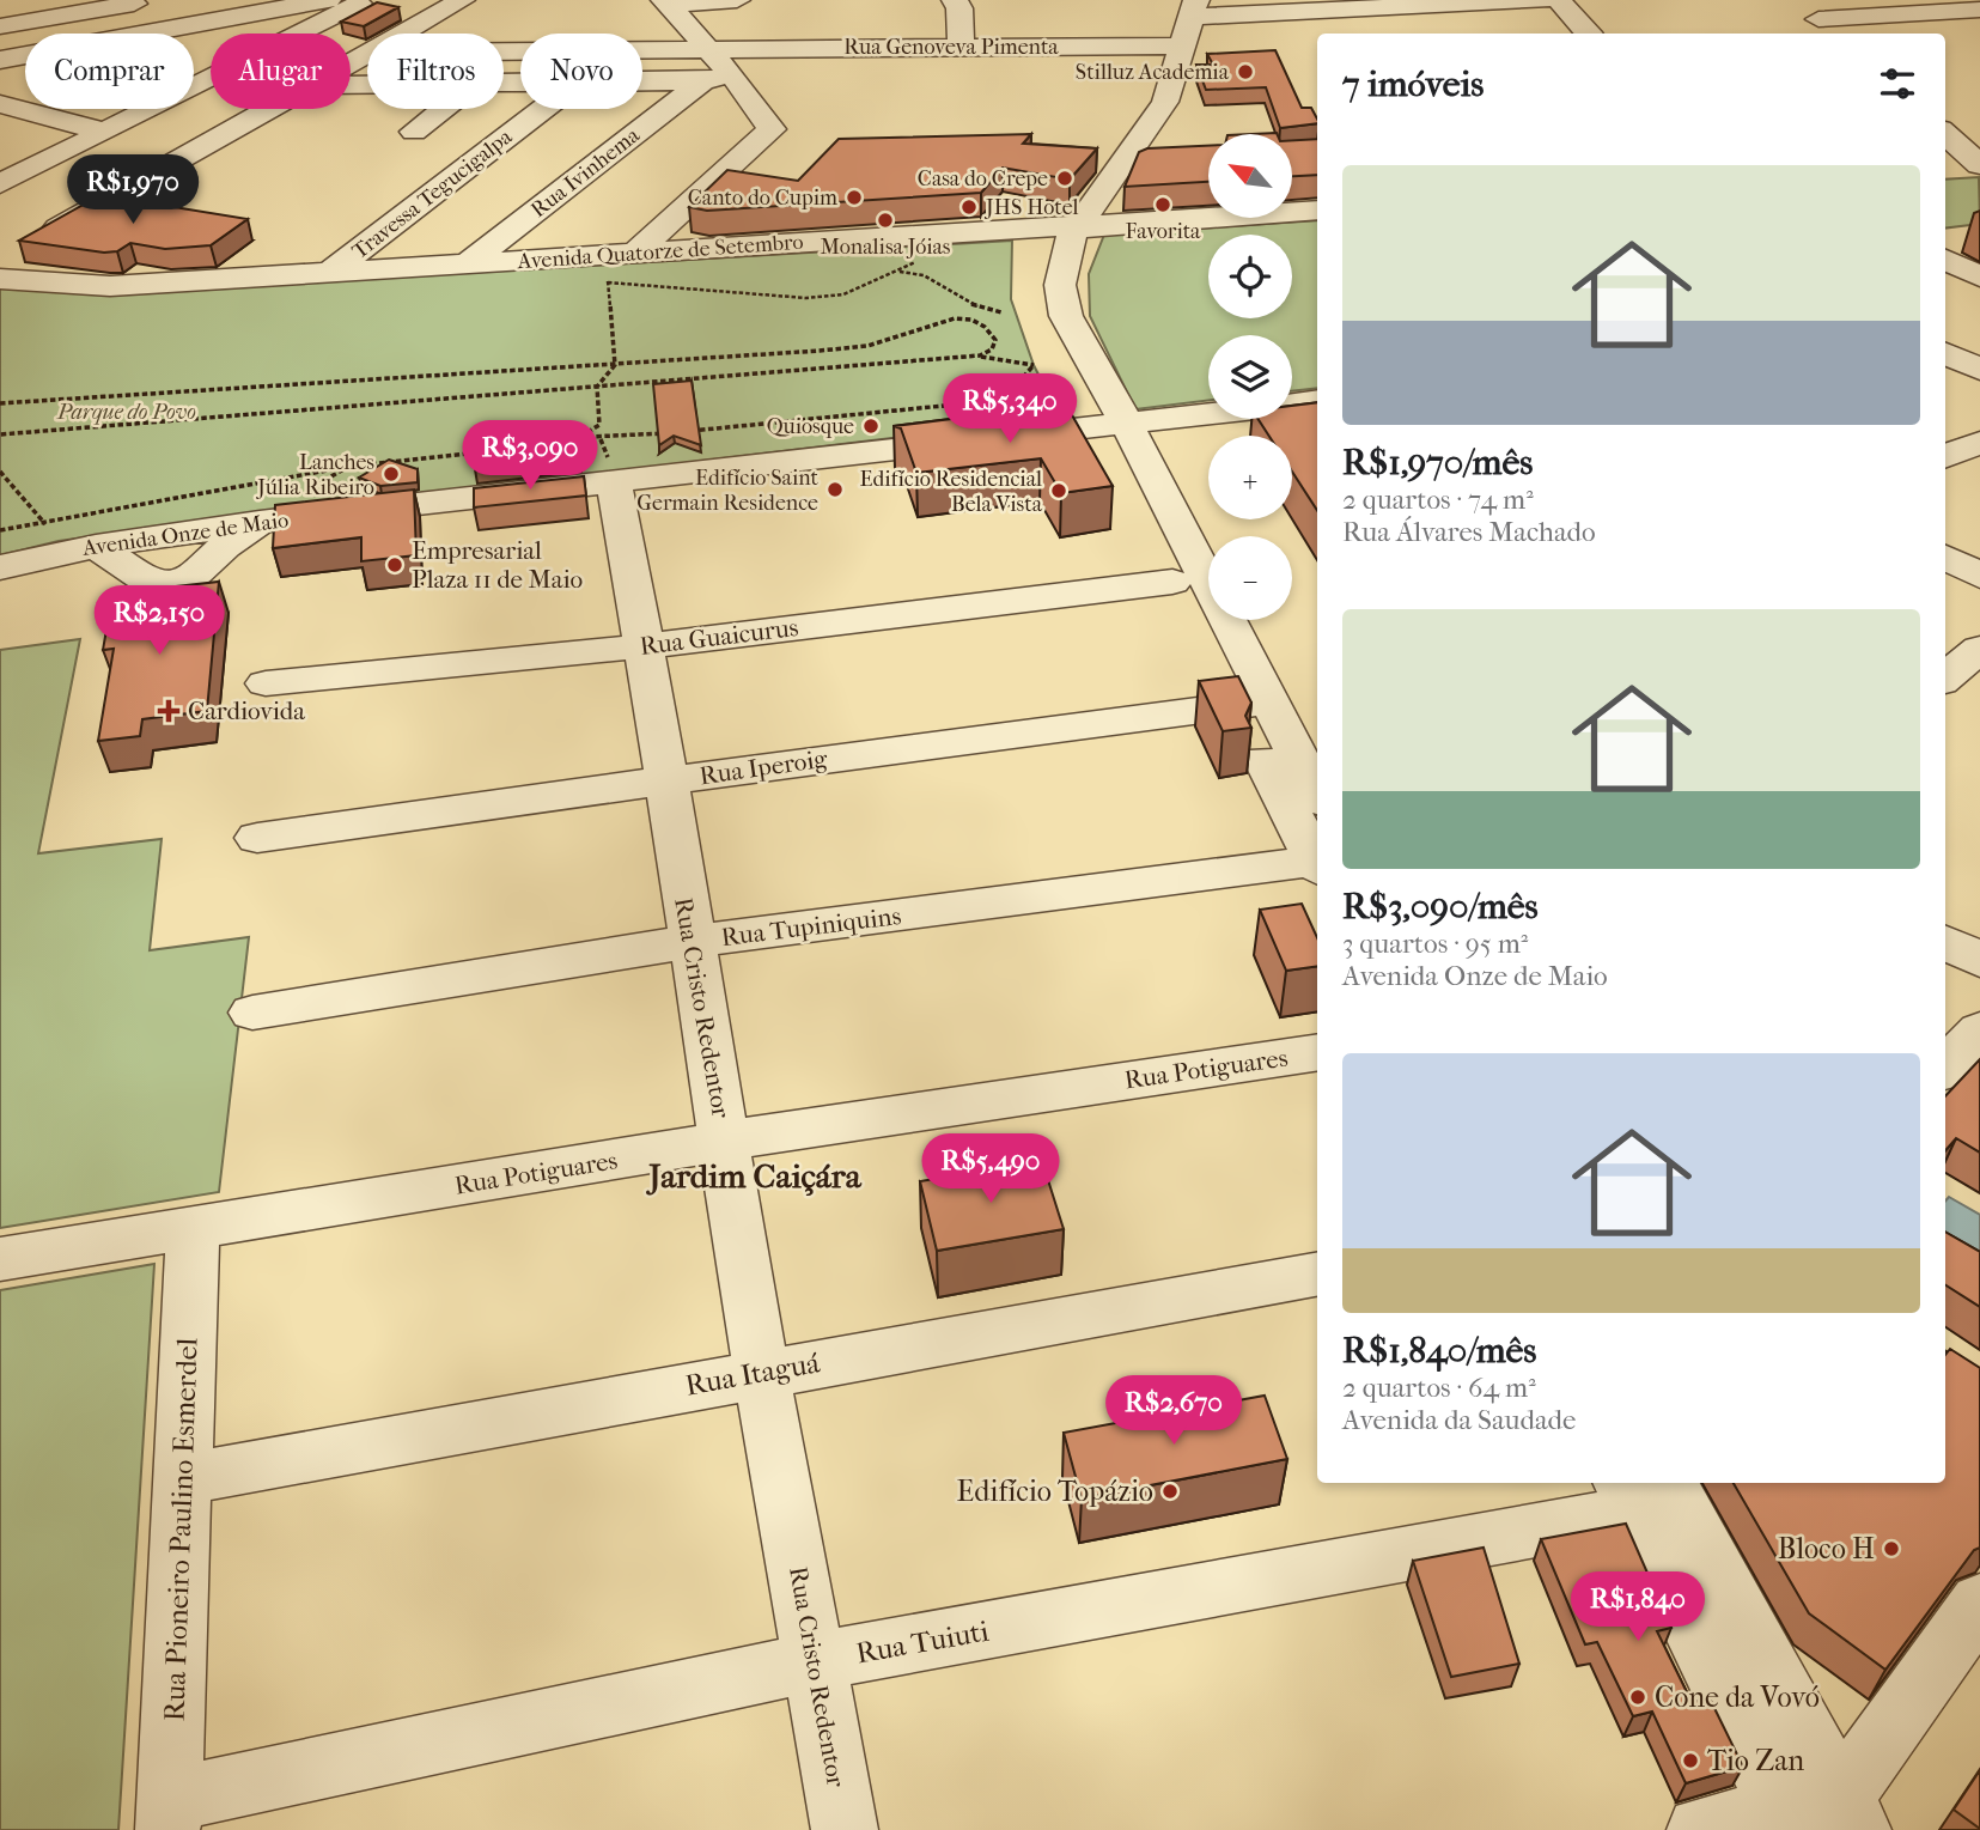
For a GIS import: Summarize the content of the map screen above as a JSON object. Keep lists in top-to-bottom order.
{
  "streets": {
    "street": [
      "Rua Genoveva Pimenta",
      "Rua Ivinhema",
      "Travessa Tegucigalpa",
      "Avenida Quatorze de Setembro",
      "Avenida Onze de Maio",
      "Rua Guaicurus",
      "Rua Iperoig",
      "Rua Tupiniquins",
      "Rua Cristo Redentor",
      "Rua Potiguares",
      "Rua Itaguá",
      "Rua Pioneiro Paulino Esmerdel",
      "Rua Tuiuti"
    ]
  },
  "crossings": [
    ["Rua Ivinhema", "Avenida Quatorze de Setembro"],
    ["Travessa Tegucigalpa", "Avenida Quatorze de Setembro"],
    ["Avenida Onze de Maio", "Rua Cristo Redentor"],
    ["Rua Guaicurus", "Rua Cristo Redentor"],
    ["Rua Iperoig", "Rua Cristo Redentor"],
    ["Rua Tupiniquins", "Rua Cristo Redentor"],
    ["Rua Cristo Redentor", "Rua Potiguares"],
    ["Rua Cristo Redentor", "Rua Itaguá"],
    ["Rua Cristo Redentor", "Rua Tuiuti"],
    ["Rua Potiguares", "Rua Pioneiro Paulino Esmerdel"],
    ["Rua Itaguá", "Rua Pioneiro Paulino Esmerdel"],
    ["Rua Pioneiro Paulino Esmerdel", "Rua Tuiuti"]
  ],
  "districts": ["Jardim Caiçára"],
  "parks": ["Parque do Povo"],
  "places": {
    "other": [
      "Stilluz Academia",
      "Casa do Crepe",
      "Canto do Cupim",
      "Favorita",
      "JHS Hotel",
      "Monalisa Jóias",
      "Quiosque",
      "Lanches Júlia Ribeiro",
      "Edifício Saint Germain Residence",
      "Edifício Residencial Bela Vista",
      "Empresarial Plaza 11 de Maio",
      "Edifício Topázio",
      "Bloco H",
      "Cone da Vovó",
      "Tio Zan"
    ],
    "health": ["Cardiovida"]
  },
  "north": "top left",
  "page": {
    "chip": [
      "Comprar",
      "Alugar",
      "Filtros",
      "Novo"
    ],
    "heading": "7 imóveis",
    "map_buttons": ["+", "−"],
    "list": [
      {
        "name": "R$1,970/mês",
        "note": "2 quartos · 74 m² · Rua Álvares Machado"
      },
      {
        "name": "R$3,090/mês",
        "note": "3 quartos · 95 m² · Avenida Onze de Maio"
      },
      {
        "name": "R$1,840/mês",
        "note": "2 quartos · 64 m² · Avenida da Saudade"
      }
    ],
    "price": [
      "R$1,970",
      "R$5,340",
      "R$3,090",
      "R$2,150",
      "R$5,490",
      "R$2,670",
      "R$1,840"
    ]
  }
}
